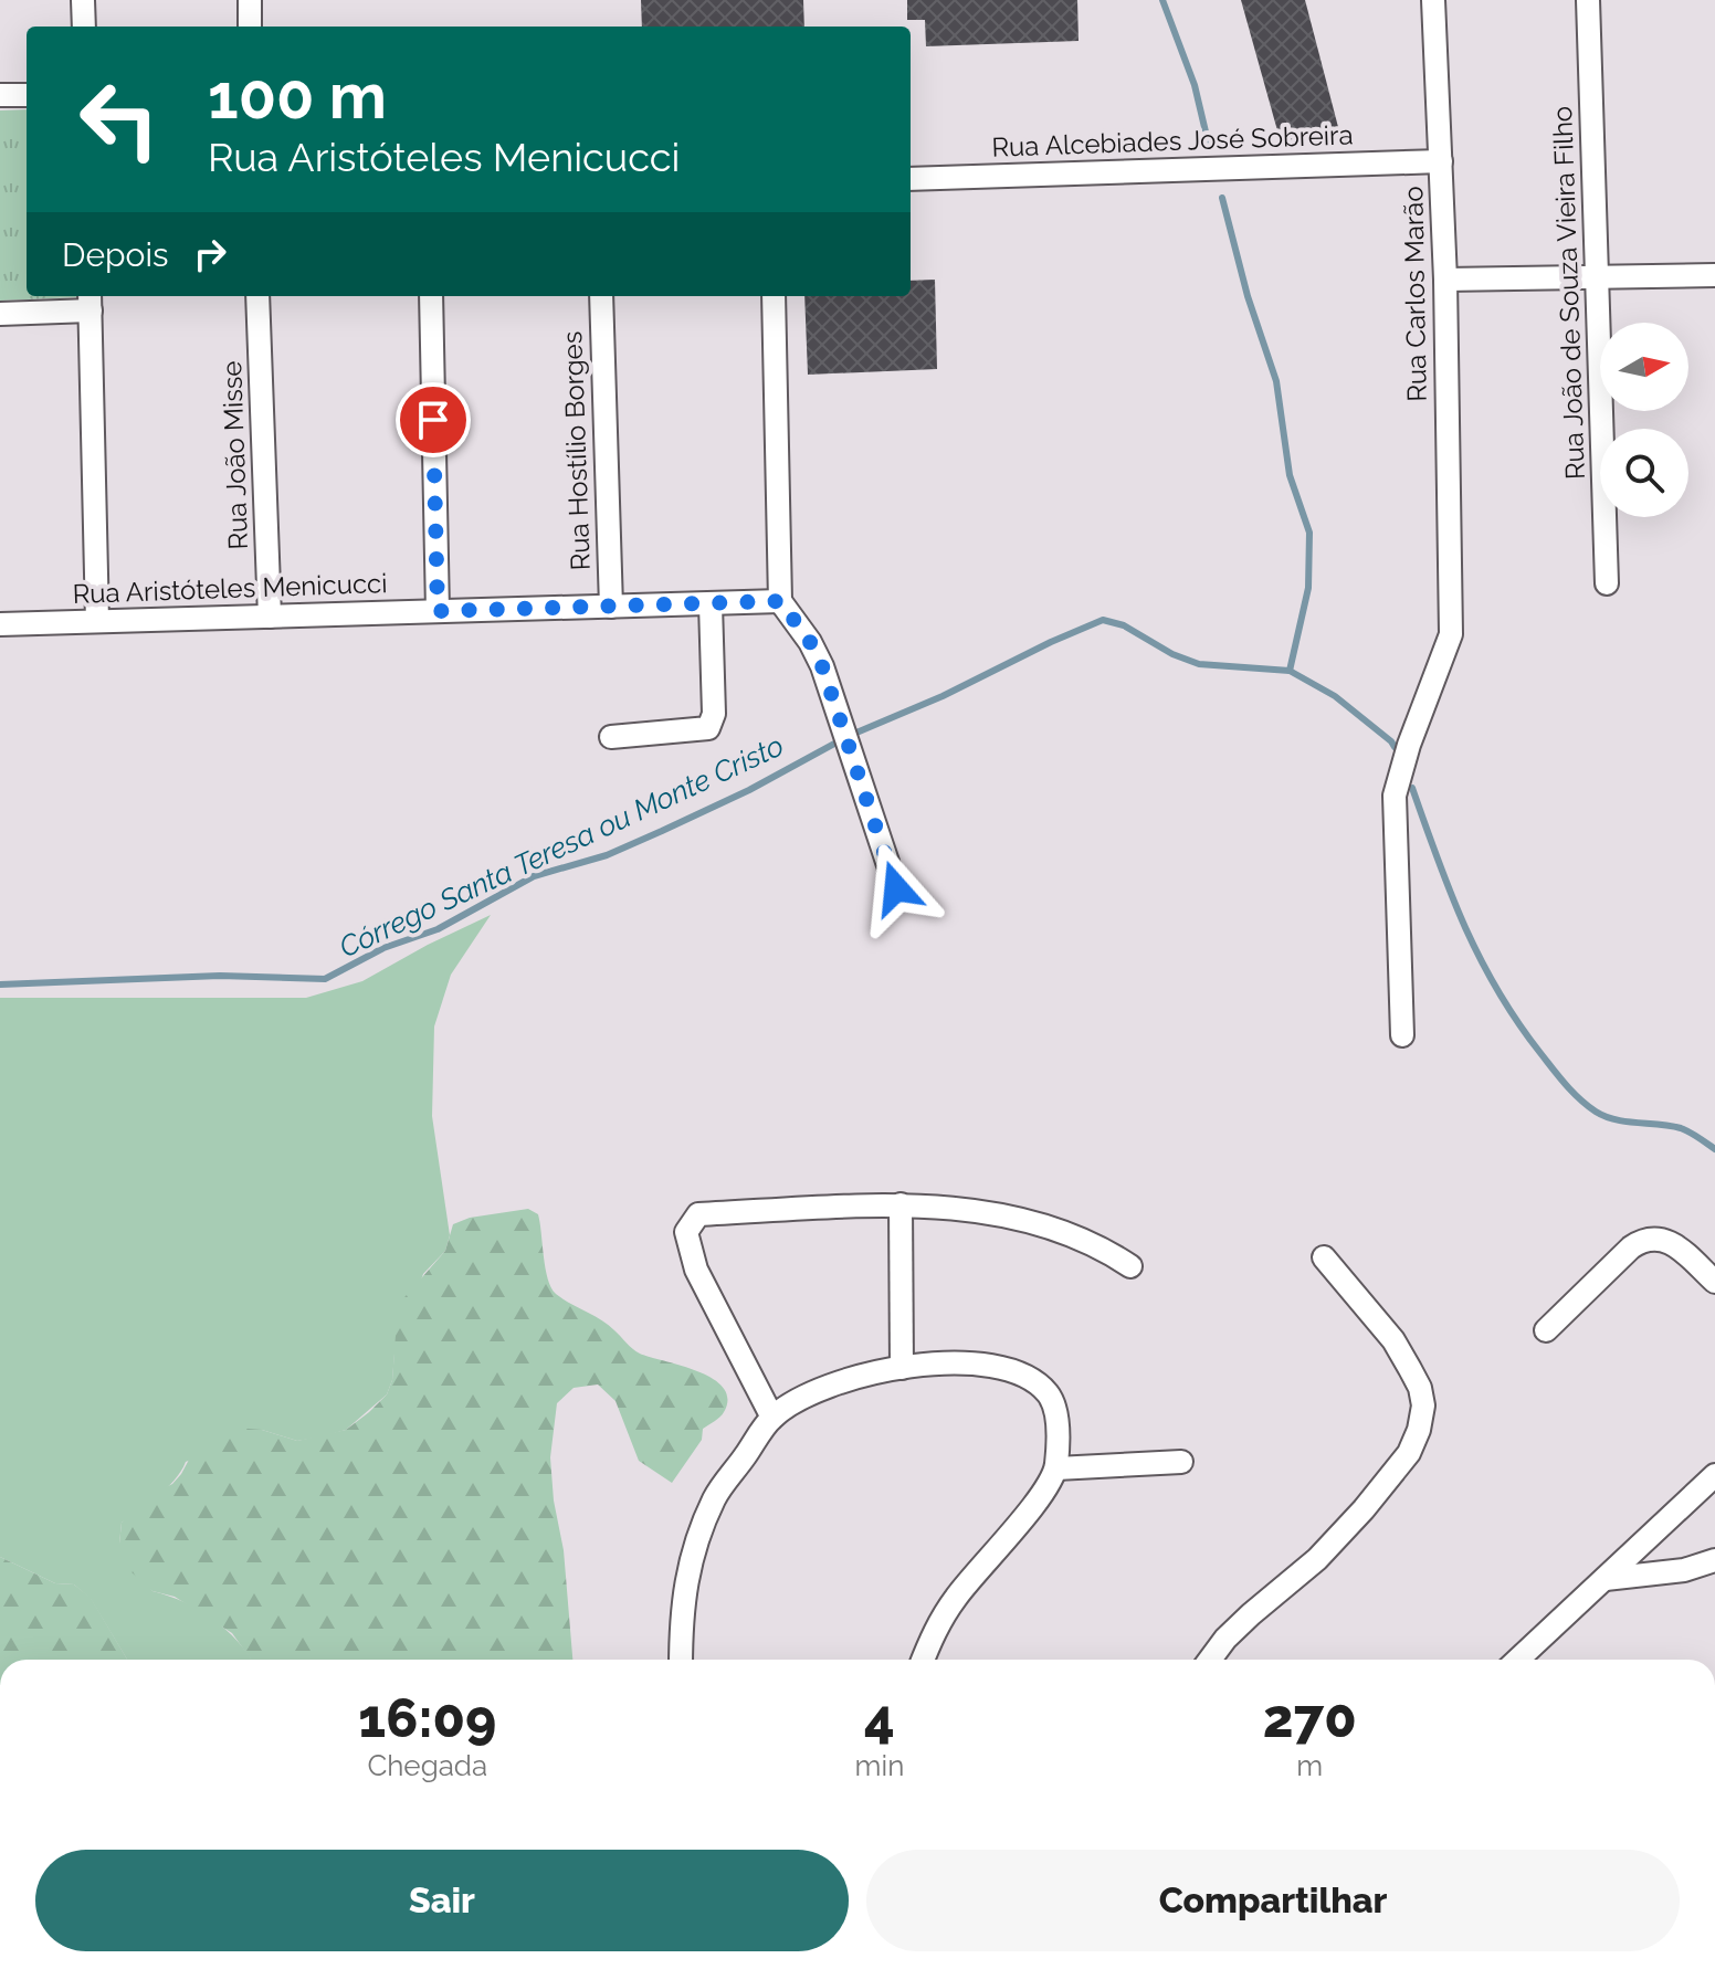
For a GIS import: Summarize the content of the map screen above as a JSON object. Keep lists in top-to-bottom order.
{
  "streets": {
    "street": [
      "Rua Alcebiades José Sobreira",
      "Rua João de Souza Vieira Filho",
      "Rua Carlos Marão",
      "Rua Hostílio Borges",
      "Rua João Misse",
      "Rua Aristóteles Menicucci"
    ]
  },
  "crossings": [
    ["Rua Alcebiades José Sobreira", "Rua Carlos Marão"],
    ["Rua Hostílio Borges", "Rua Aristóteles Menicucci"],
    ["Rua João Misse", "Rua Aristóteles Menicucci"]
  ],
  "water": ["Córrego Santa Teresa ou Monte Cristo"],
  "north": "right",
  "page": {
    "turn": ["100 m", "Rua Aristóteles Menicucci"],
    "then": "Depois",
    "eta": [
      "16:09",
      "Chegada",
      "4",
      "min",
      "270",
      "m"
    ],
    "buttons": ["Sair", "Compartilhar"]
  }
}
